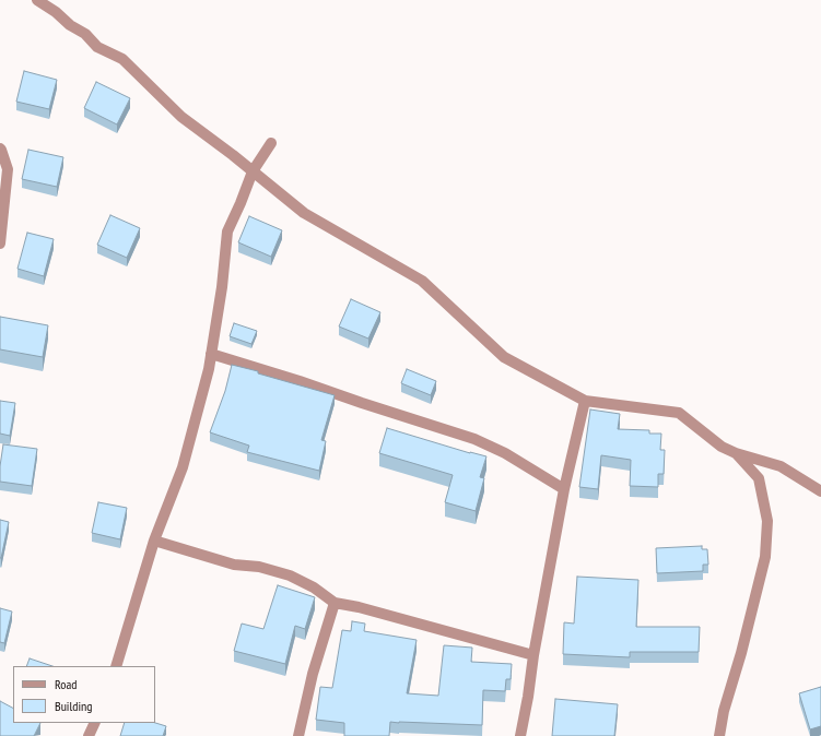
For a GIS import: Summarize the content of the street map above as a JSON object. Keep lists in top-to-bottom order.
{
  "legend": ["Road", "Building"]
}
